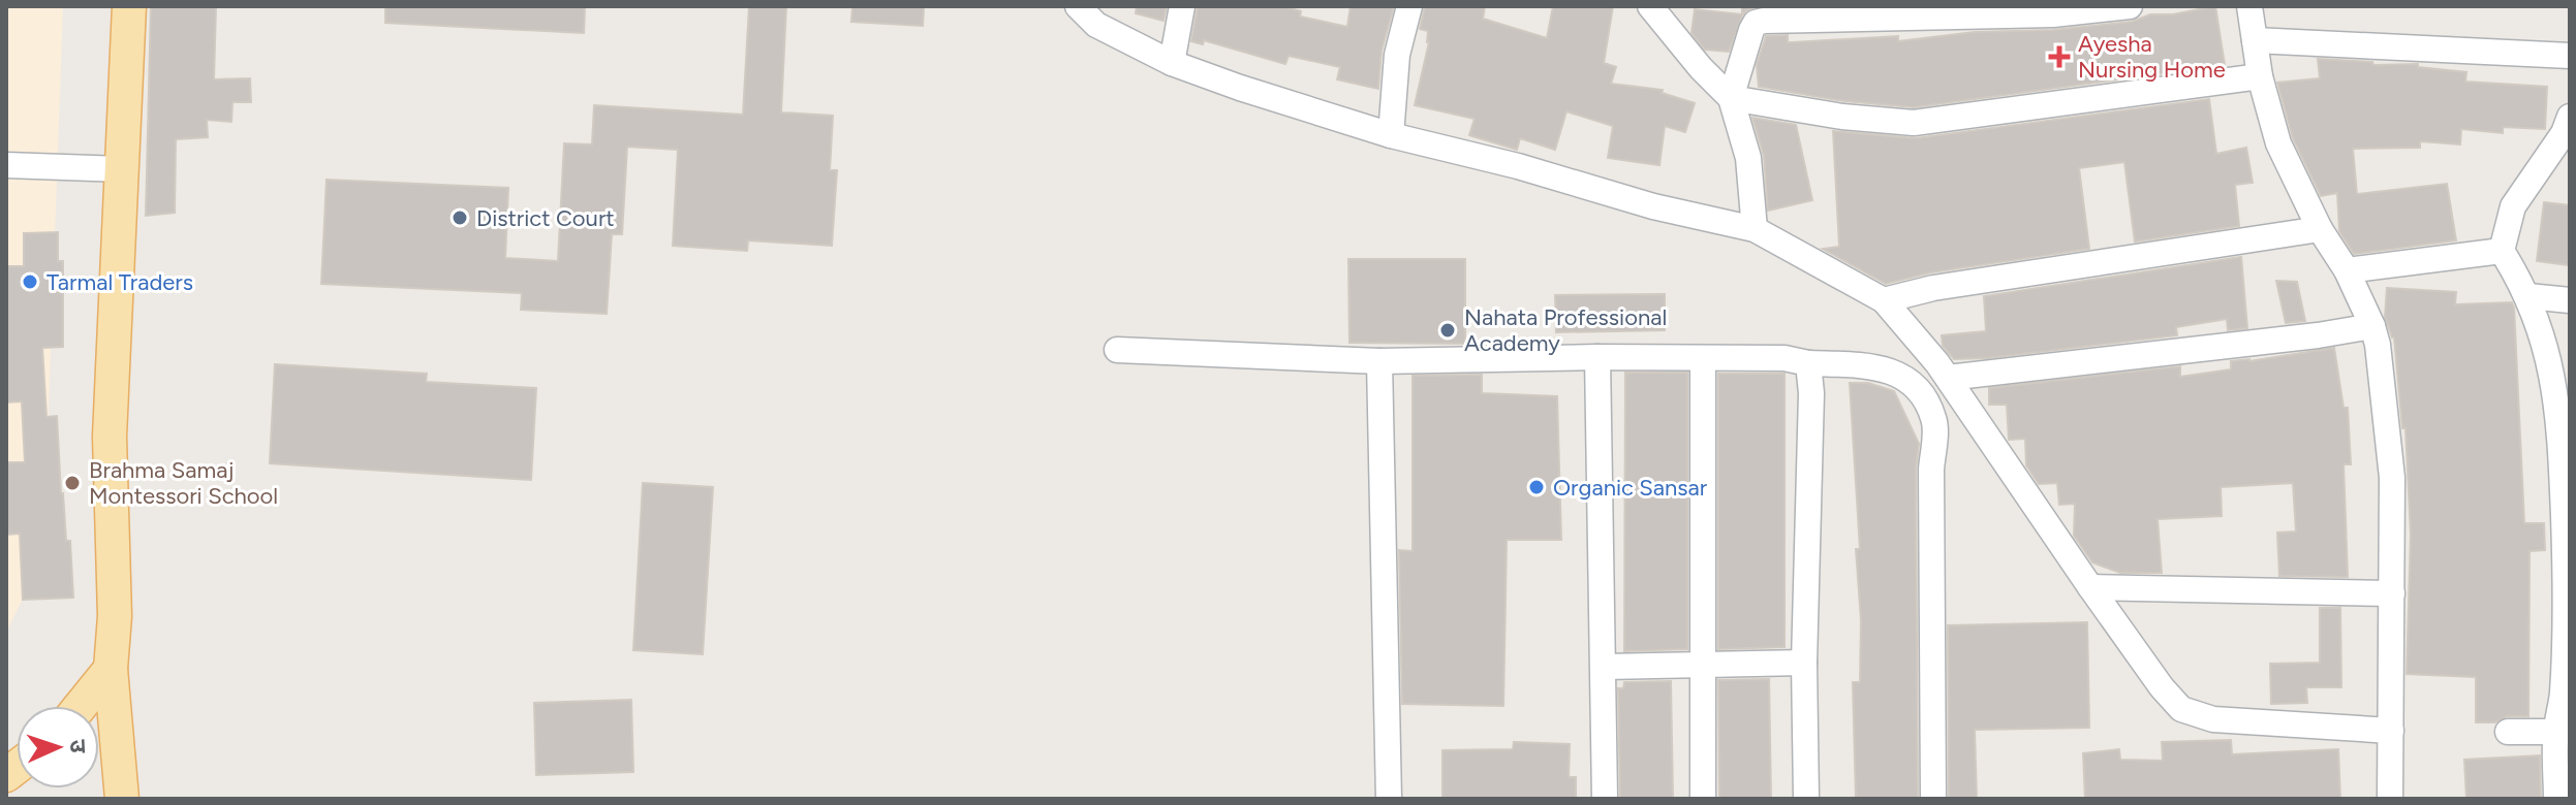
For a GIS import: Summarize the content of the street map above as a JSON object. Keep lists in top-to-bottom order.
{
  "places": {
    "health": ["Ayesha Nursing Home"],
    "other": [
      "District Court",
      "Tarmal Traders",
      "Nahata Professional Academy",
      "Brahma Samaj Montessori School",
      "Organic Sansar"
    ]
  },
  "north": "right"
}
